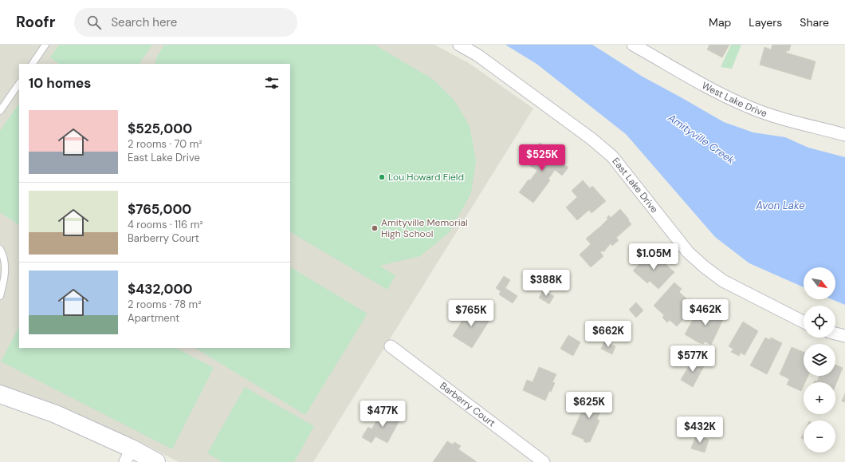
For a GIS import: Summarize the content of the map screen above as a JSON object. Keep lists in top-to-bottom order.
{
  "streets": {
    "street": ["West Lake Drive", "East Lake Drive", "Barberry Court"]
  },
  "water": ["Amityville Creek", "Avon Lake"],
  "places": ["Lou Howard Field", "Amityville Memorial High School"],
  "north": "bottom right",
  "page": {
    "header": "Roofr",
    "search": "Search here",
    "nav": ["Map", "Layers", "Share"],
    "heading": "10 homes",
    "list": [
      {
        "name": "$525,000",
        "note": "2 rooms · 70 m² · East Lake Drive"
      },
      {
        "name": "$765,000",
        "note": "4 rooms · 116 m² · Barberry Court"
      },
      {
        "name": "$432,000",
        "note": "2 rooms · 78 m² · Apartment"
      }
    ],
    "price": [
      "$525K",
      "$1.05M",
      "$388K",
      "$462K",
      "$765K",
      "$662K",
      "$577K",
      "$625K",
      "$477K",
      "$432K"
    ],
    "map_buttons": ["+", "−"]
  }
}
